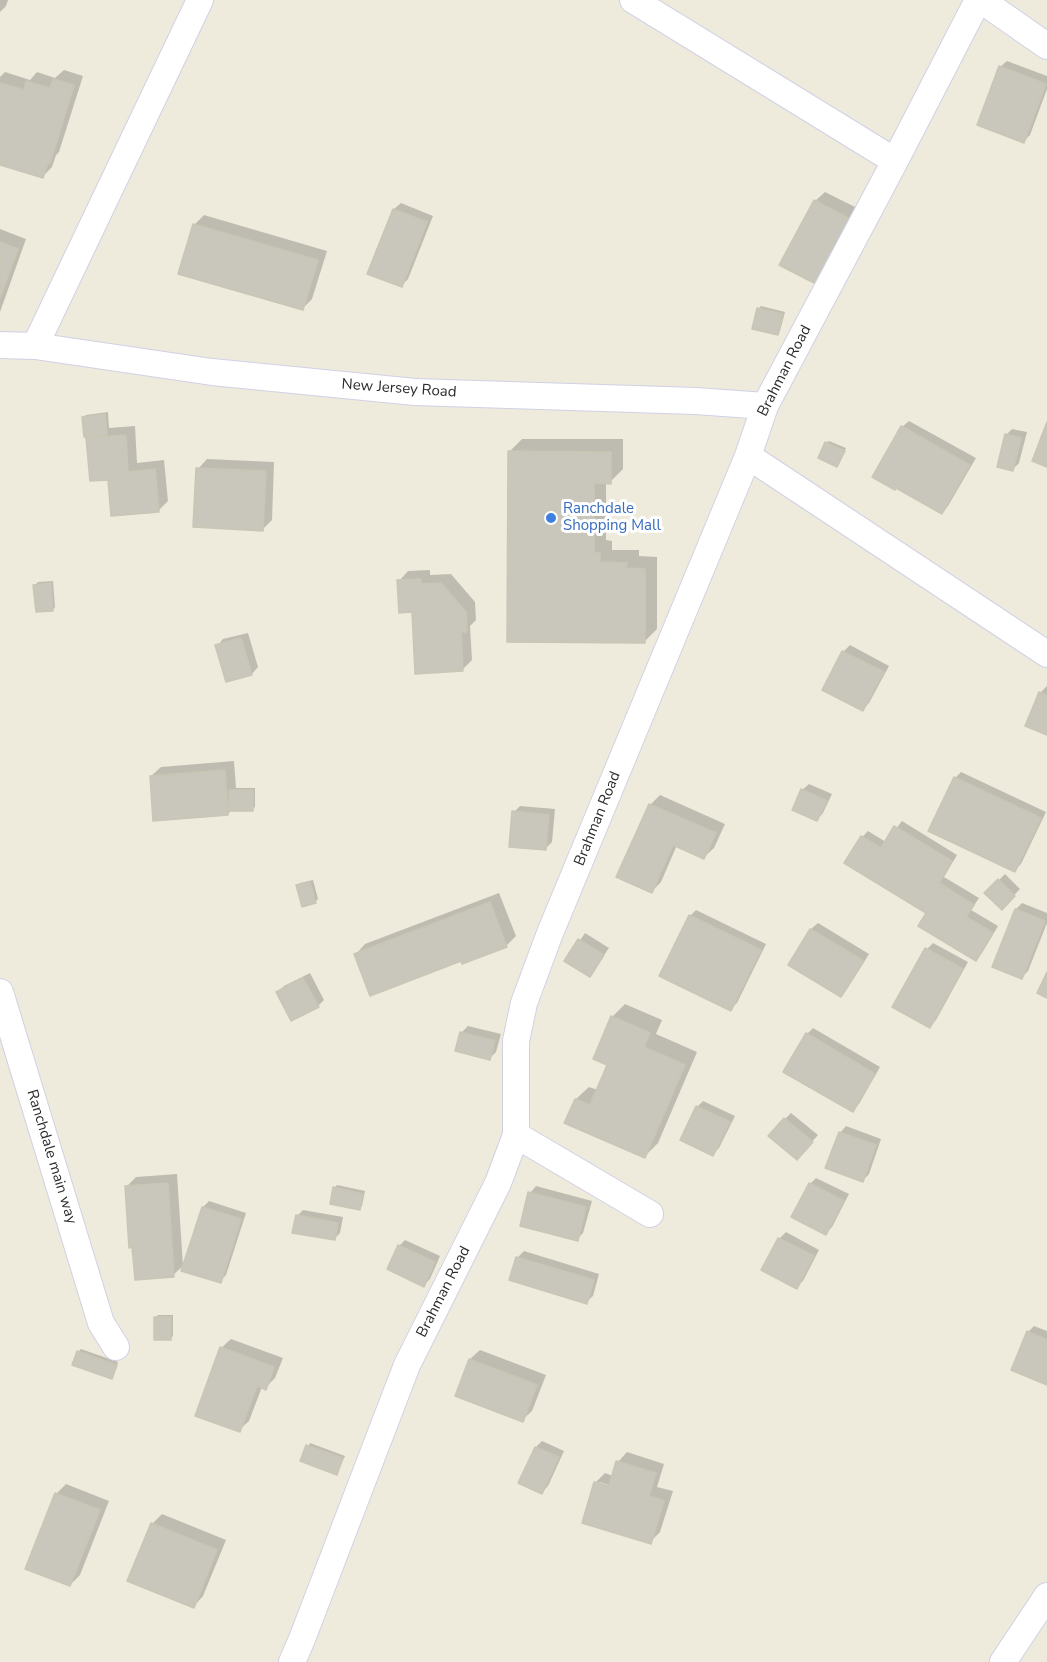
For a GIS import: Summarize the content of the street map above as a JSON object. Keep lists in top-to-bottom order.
{
  "streets": {
    "street": ["Brahman Road", "New Jersey Road", "Ranchdale main way"]
  },
  "crossings": [
    ["Brahman Road", "New Jersey Road"]
  ],
  "places": ["Ranchdale Shopping Mall"]
}
